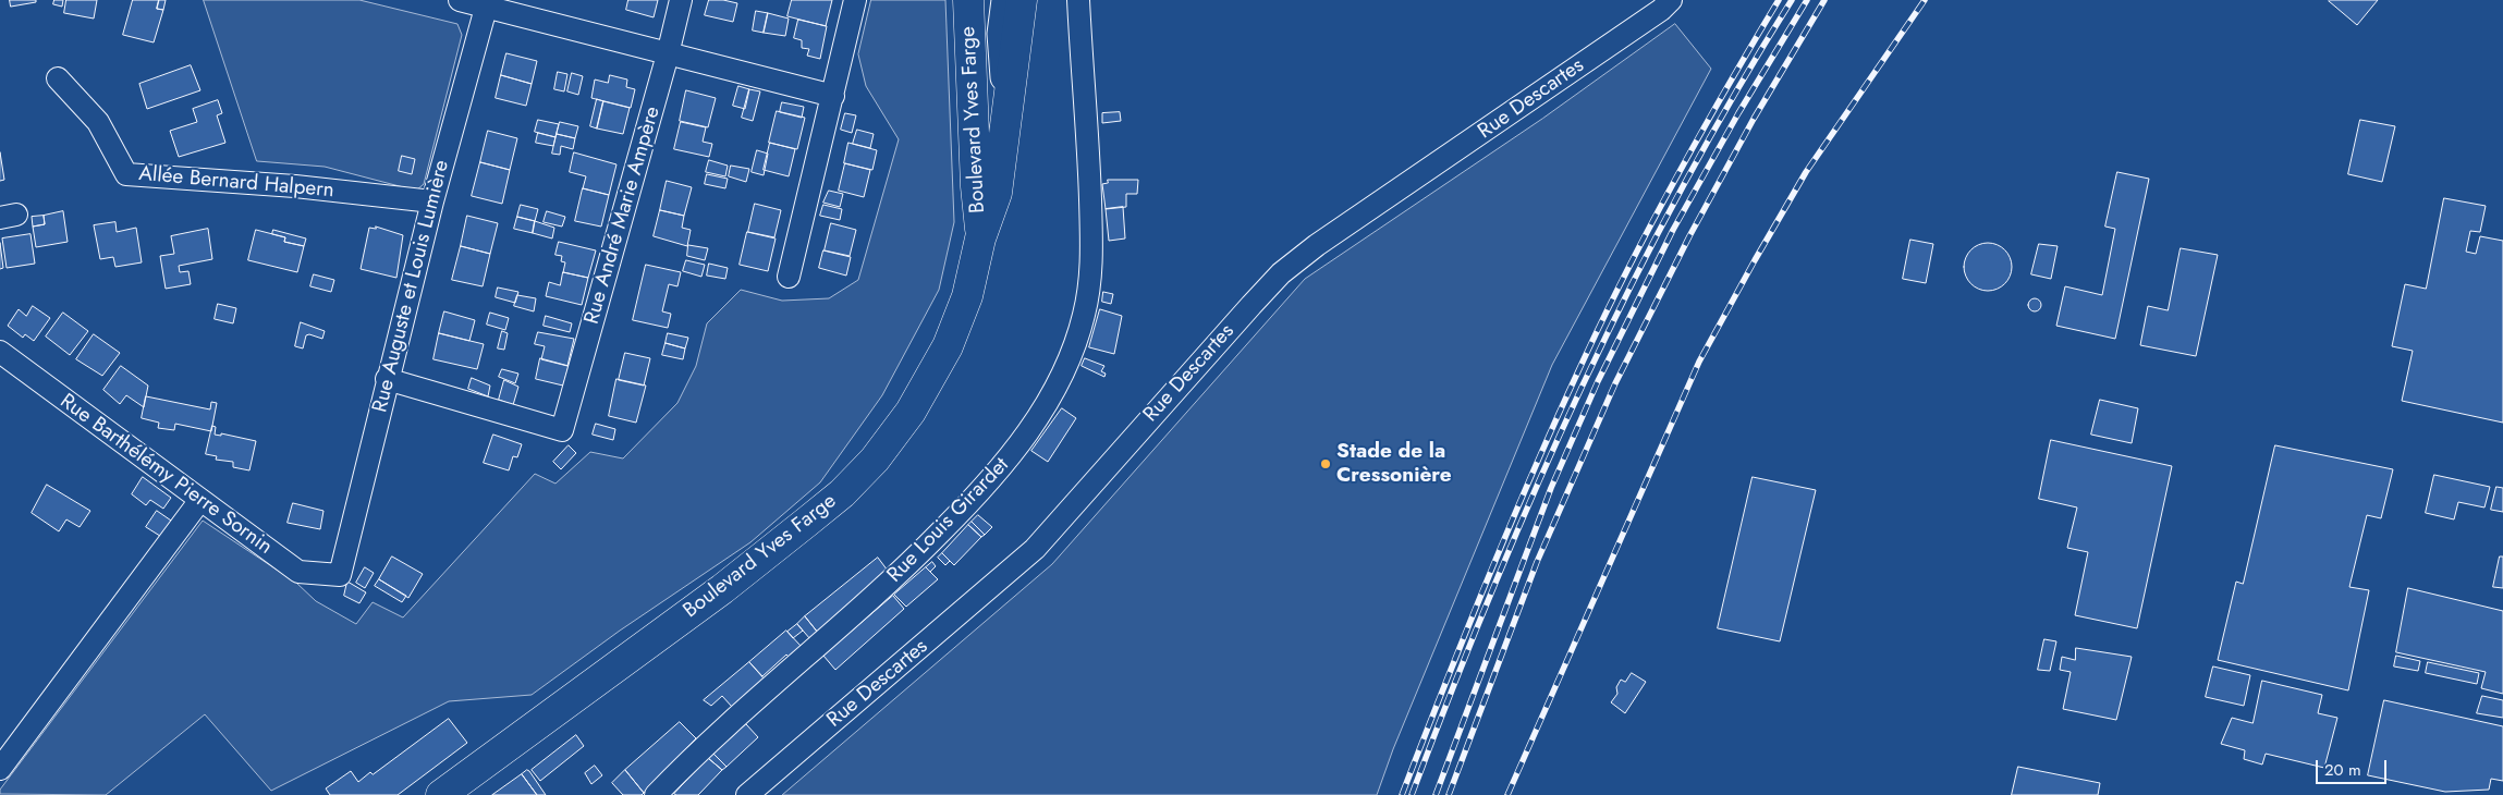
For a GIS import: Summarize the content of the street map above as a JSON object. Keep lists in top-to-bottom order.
{
  "streets": {
    "main road": ["Boulevard Yves Farge"],
    "street": [
      "Rue Descartes",
      "Allée Bernard Halpern",
      "Rue André Marie Ampère",
      "Rue Auguste et Louis Lumière",
      "Rue Barthélémy Pierre Sornin",
      "Rue Louis Girardet"
    ]
  },
  "crossings": [
    ["Allée Bernard Halpern", "Rue Auguste et Louis Lumière"],
    ["Rue André Marie Ampère", "Rue Auguste et Louis Lumière"],
    ["Rue Auguste et Louis Lumière", "Rue Barthélémy Pierre Sornin"]
  ],
  "places": ["Stade de la Cressonière"],
  "scale_bar": "20 m"
}
